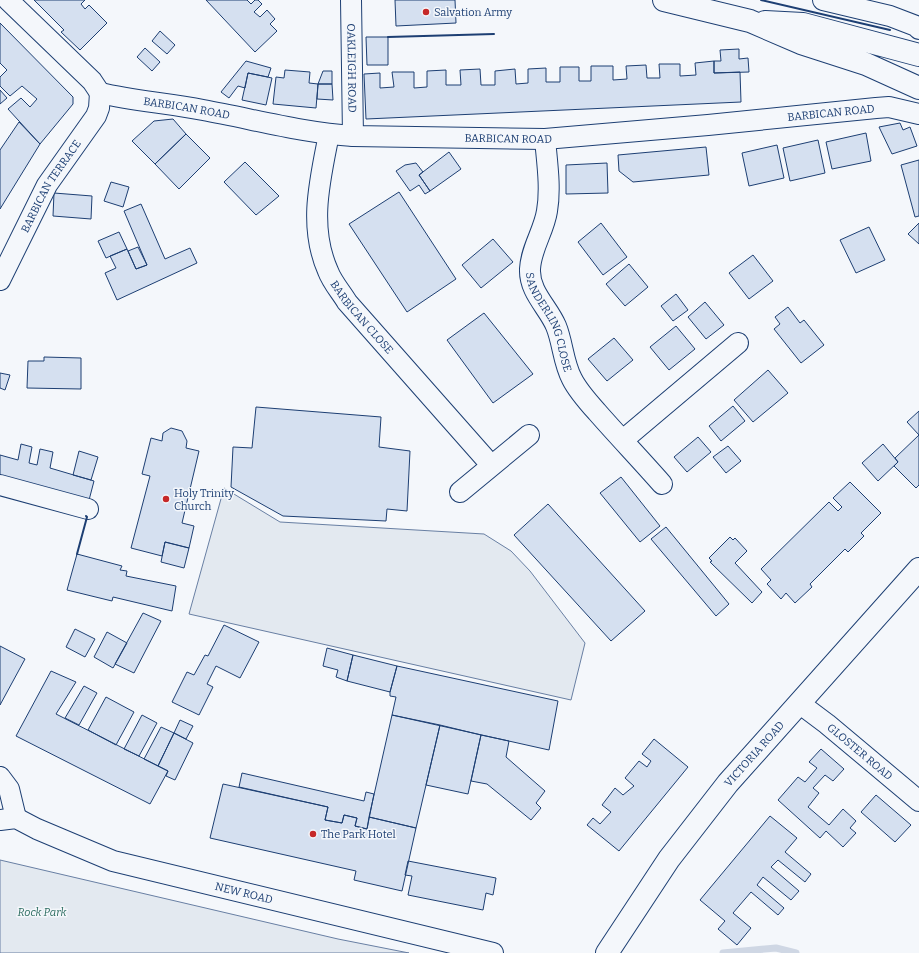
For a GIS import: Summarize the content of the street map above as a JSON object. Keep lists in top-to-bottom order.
{
  "streets": {
    "street": [
      "OAKLEIGH ROAD",
      "BARBICAN ROAD",
      "BARBICAN TERRACE",
      "BARBICAN CLOSE",
      "SANDERLING CLOSE",
      "GLOSTER ROAD",
      "VICTORIA ROAD",
      "NEW ROAD"
    ]
  },
  "crossings": [
    ["OAKLEIGH ROAD", "BARBICAN ROAD"],
    ["BARBICAN ROAD", "BARBICAN TERRACE"],
    ["BARBICAN ROAD", "BARBICAN CLOSE"],
    ["BARBICAN ROAD", "SANDERLING CLOSE"],
    ["GLOSTER ROAD", "VICTORIA ROAD"]
  ],
  "parks": ["Rock Park"],
  "places": ["Salvation Army", "Holy Trinity Church", "The Park Hotel"]
}
